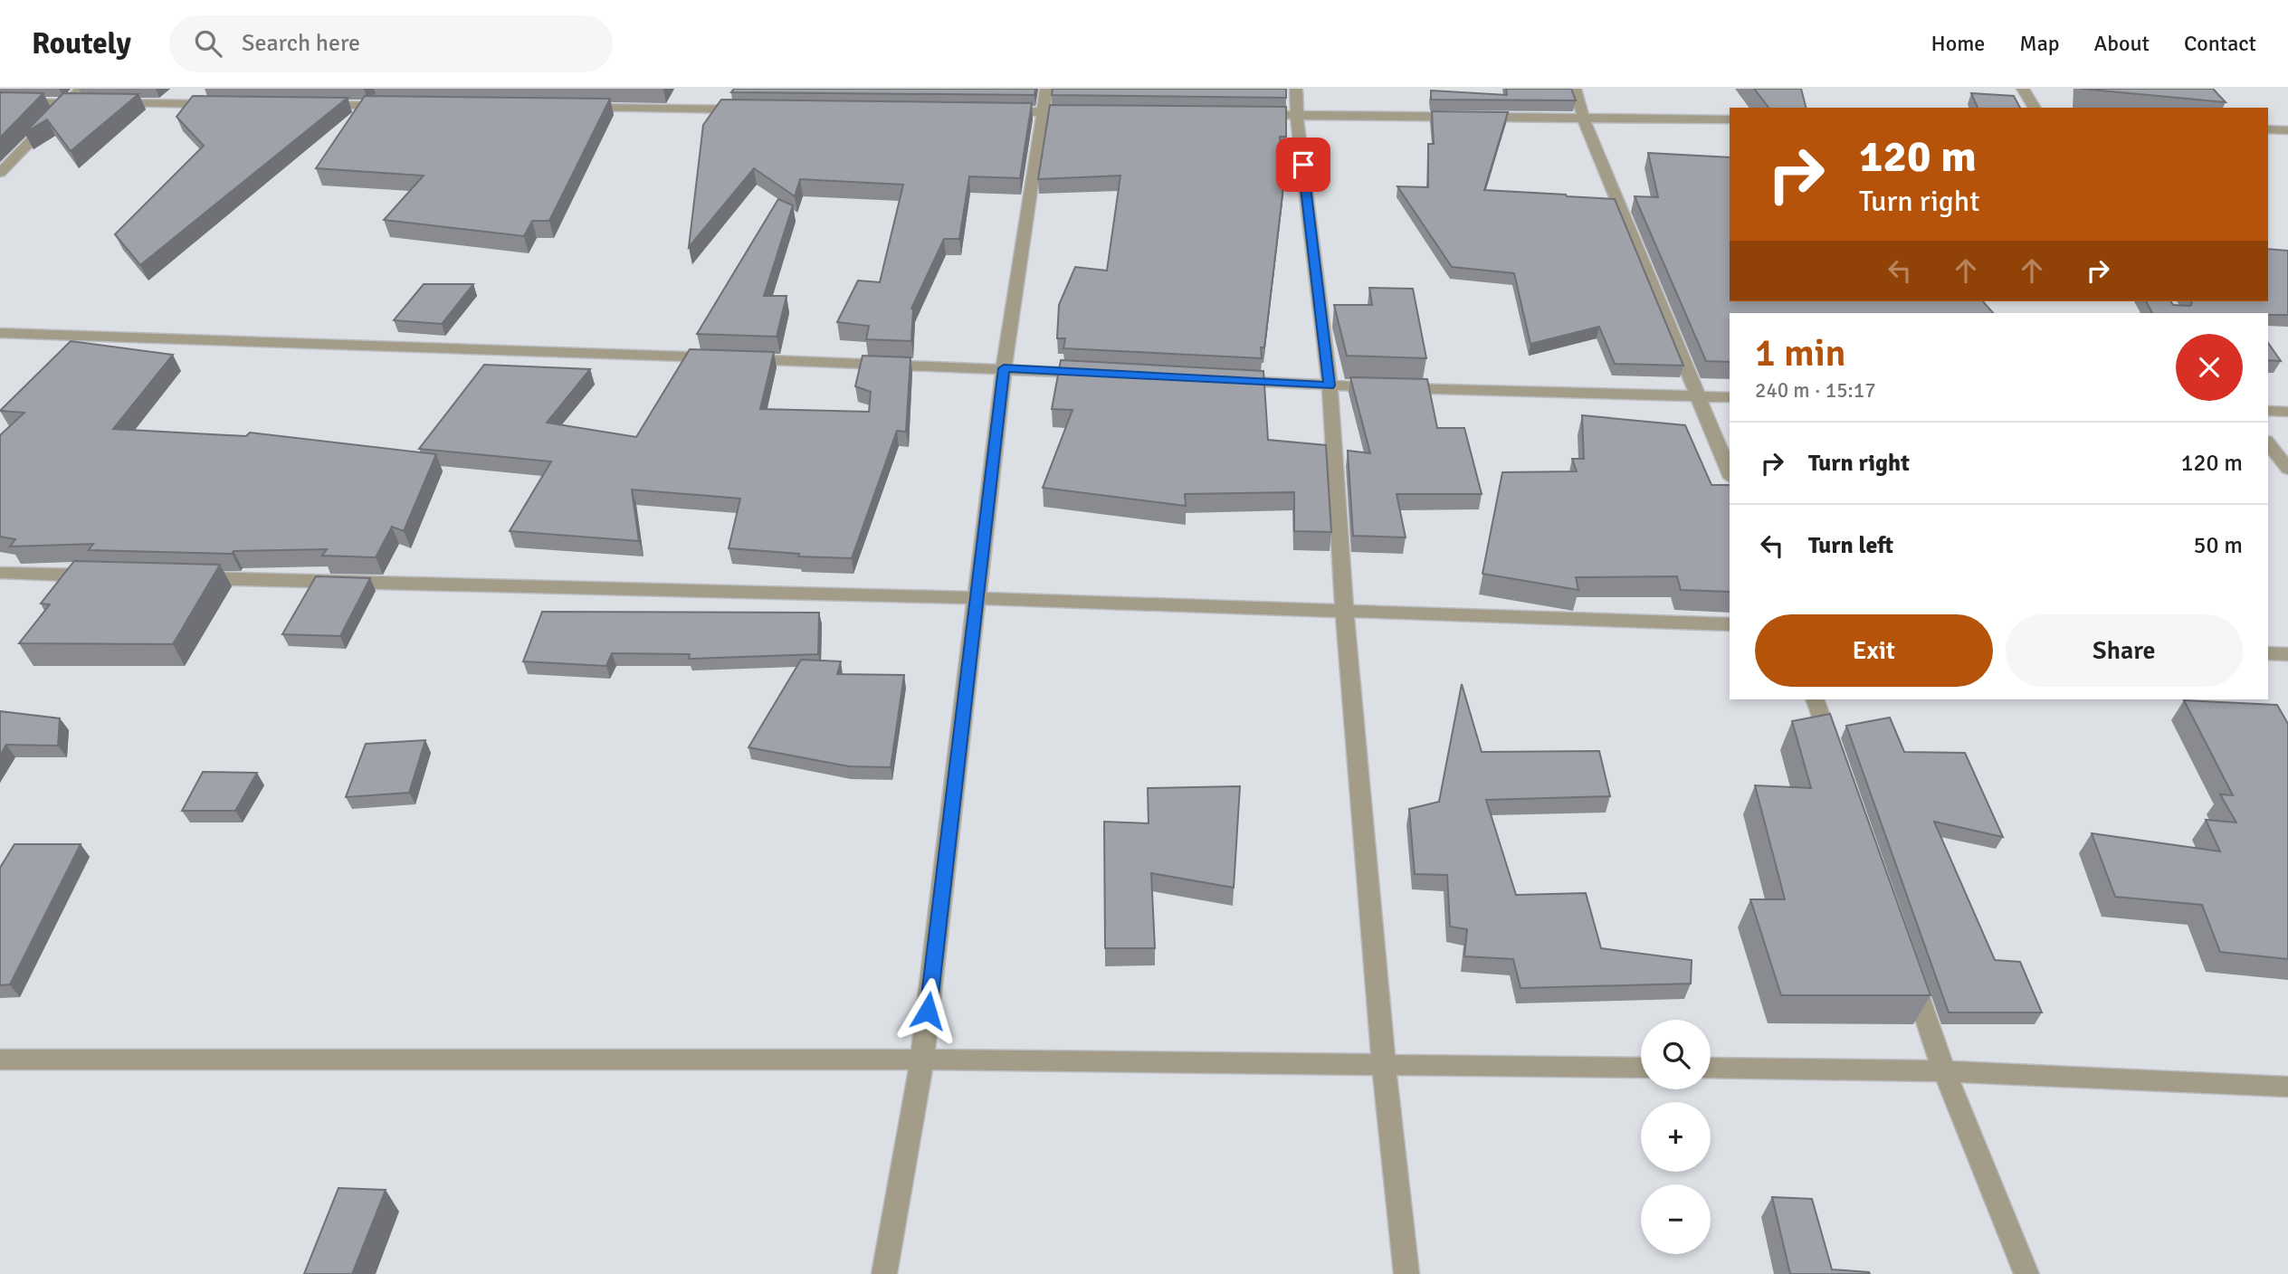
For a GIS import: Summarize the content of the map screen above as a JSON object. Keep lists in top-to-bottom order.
{
  "page": {
    "header": "Routely",
    "search": "Search here",
    "nav": [
      "Home",
      "Map",
      "About",
      "Contact"
    ],
    "turn": ["120 m", "Turn right"],
    "heading": ["1 min", "240 m · 15:17"],
    "list": [
      {
        "name": "Turn right",
        "value": "120 m"
      },
      {
        "name": "Turn left",
        "value": "50 m"
      }
    ],
    "buttons": ["Exit", "Share"],
    "map_buttons": ["+", "−"]
  }
}
